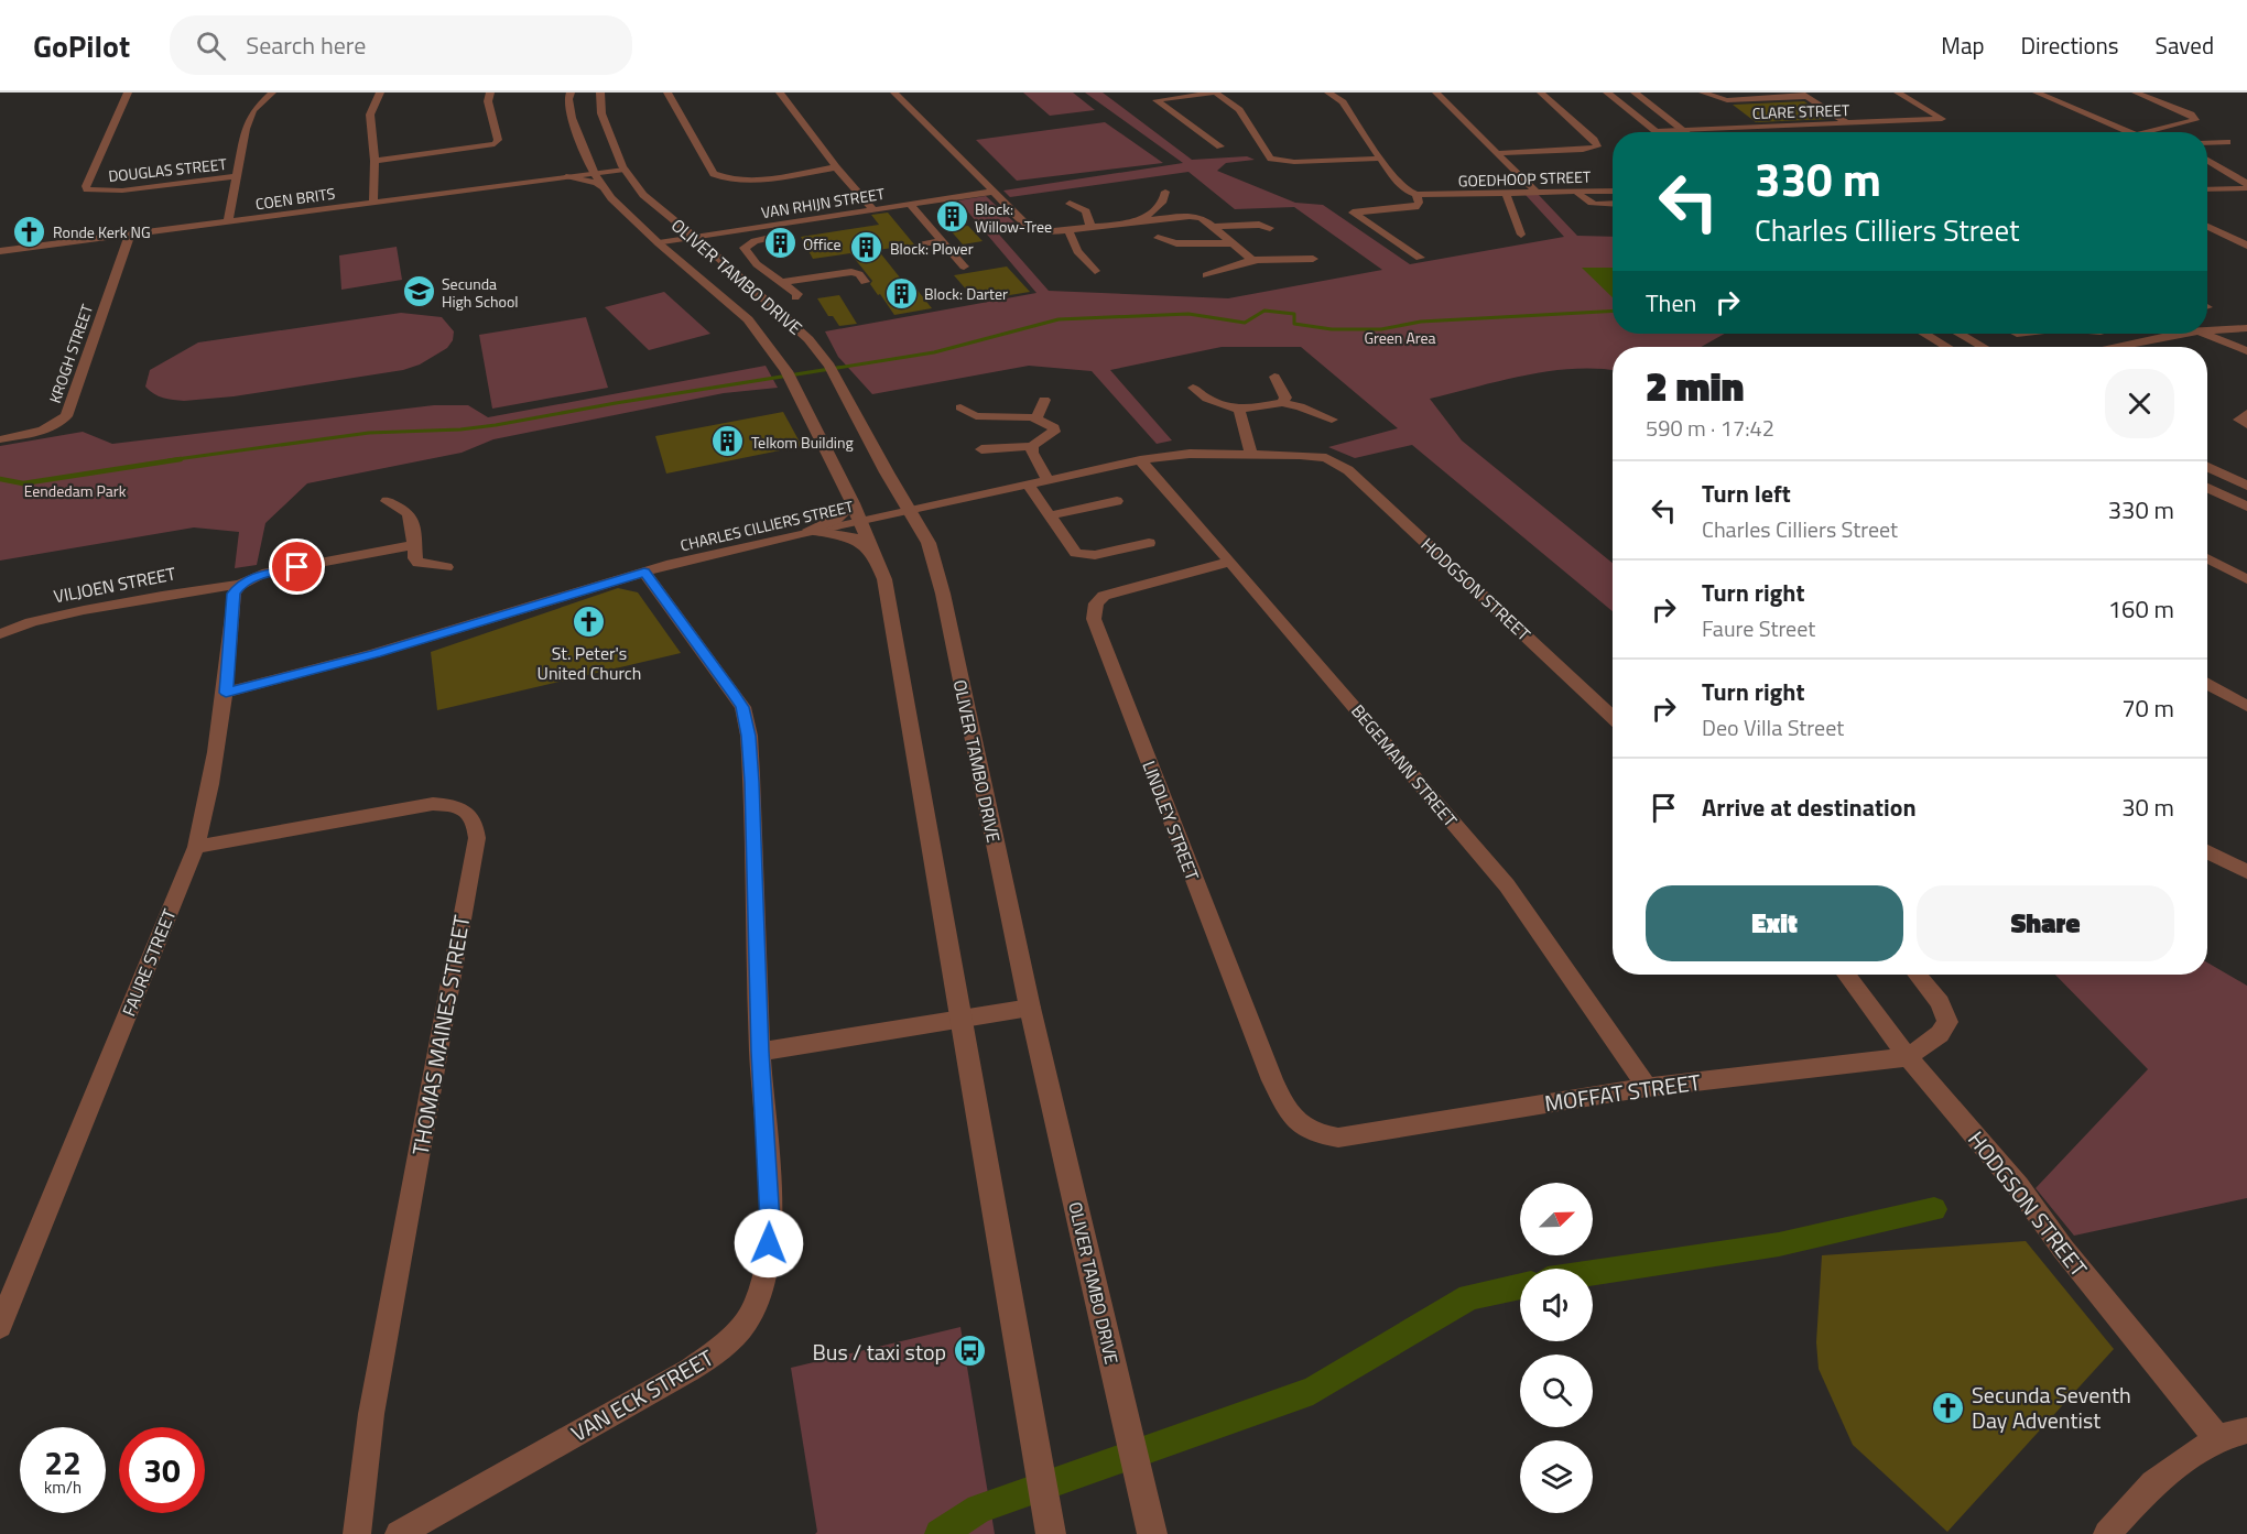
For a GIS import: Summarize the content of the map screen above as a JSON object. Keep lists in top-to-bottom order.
{
  "streets": {
    "street": [
      "CLARE STREET",
      "DOUGLAS STREET",
      "GOEDHOOP STREET",
      "COEN BRITS",
      "VAN RHIJN STREET",
      "OLIVER TAMBO DRIVE",
      "KROGH STREET",
      "CHARLES CILLIERS STREET",
      "VILJOEN STREET",
      "HODGSON STREET",
      "BEGEMANN STREET",
      "LINDLEY STREET",
      "FAURE STREET",
      "THOMAS MAINES STREET",
      "MOFFAT STREET",
      "VAN ECK STREET"
    ]
  },
  "crossings": [
    ["COEN BRITS", "OLIVER TAMBO DRIVE"],
    ["COEN BRITS", "KROGH STREET"],
    ["VAN RHIJN STREET", "OLIVER TAMBO DRIVE"],
    ["OLIVER TAMBO DRIVE", "CHARLES CILLIERS STREET"],
    ["CHARLES CILLIERS STREET", "HODGSON STREET"],
    ["CHARLES CILLIERS STREET", "BEGEMANN STREET"],
    ["CHARLES CILLIERS STREET", "FAURE STREET"],
    ["CHARLES CILLIERS STREET", "VAN ECK STREET"],
    ["VILJOEN STREET", "FAURE STREET"],
    ["HODGSON STREET", "MOFFAT STREET"],
    ["BEGEMANN STREET", "LINDLEY STREET"],
    ["BEGEMANN STREET", "MOFFAT STREET"],
    ["LINDLEY STREET", "MOFFAT STREET"],
    ["FAURE STREET", "THOMAS MAINES STREET"]
  ],
  "parks": ["Green Area", "Eendedam Park"],
  "places": {
    "building": [
      "Block: Willow-Tree",
      "Office",
      "Block: Plover",
      "Block: Darter",
      "Telkom Building"
    ],
    "church": ["Ronde Kerk NG", "St. Peter's United Church", "Secunda Seventh Day Adventist"],
    "school or university": ["Secunda High School"],
    "bus stop": ["Bus / taxi stop"]
  },
  "north": "top right",
  "page": {
    "header": "GoPilot",
    "search": "Search here",
    "nav": ["Map", "Directions", "Saved"],
    "turn": ["330 m", "Charles Cilliers Street"],
    "then": "Then",
    "heading": ["2 min", "590 m · 17:42"],
    "list": [
      {
        "name": "Turn left",
        "note": "Charles Cilliers Street",
        "value": "330 m"
      },
      {
        "name": "Turn right",
        "note": "Faure Street",
        "value": "160 m"
      },
      {
        "name": "Turn right",
        "note": "Deo Villa Street",
        "value": "70 m"
      },
      {
        "name": "Arrive at destination",
        "value": "30 m"
      }
    ],
    "buttons": ["Exit", "Share"],
    "speed": "22 km/h",
    "limit": "30"
  }
}
